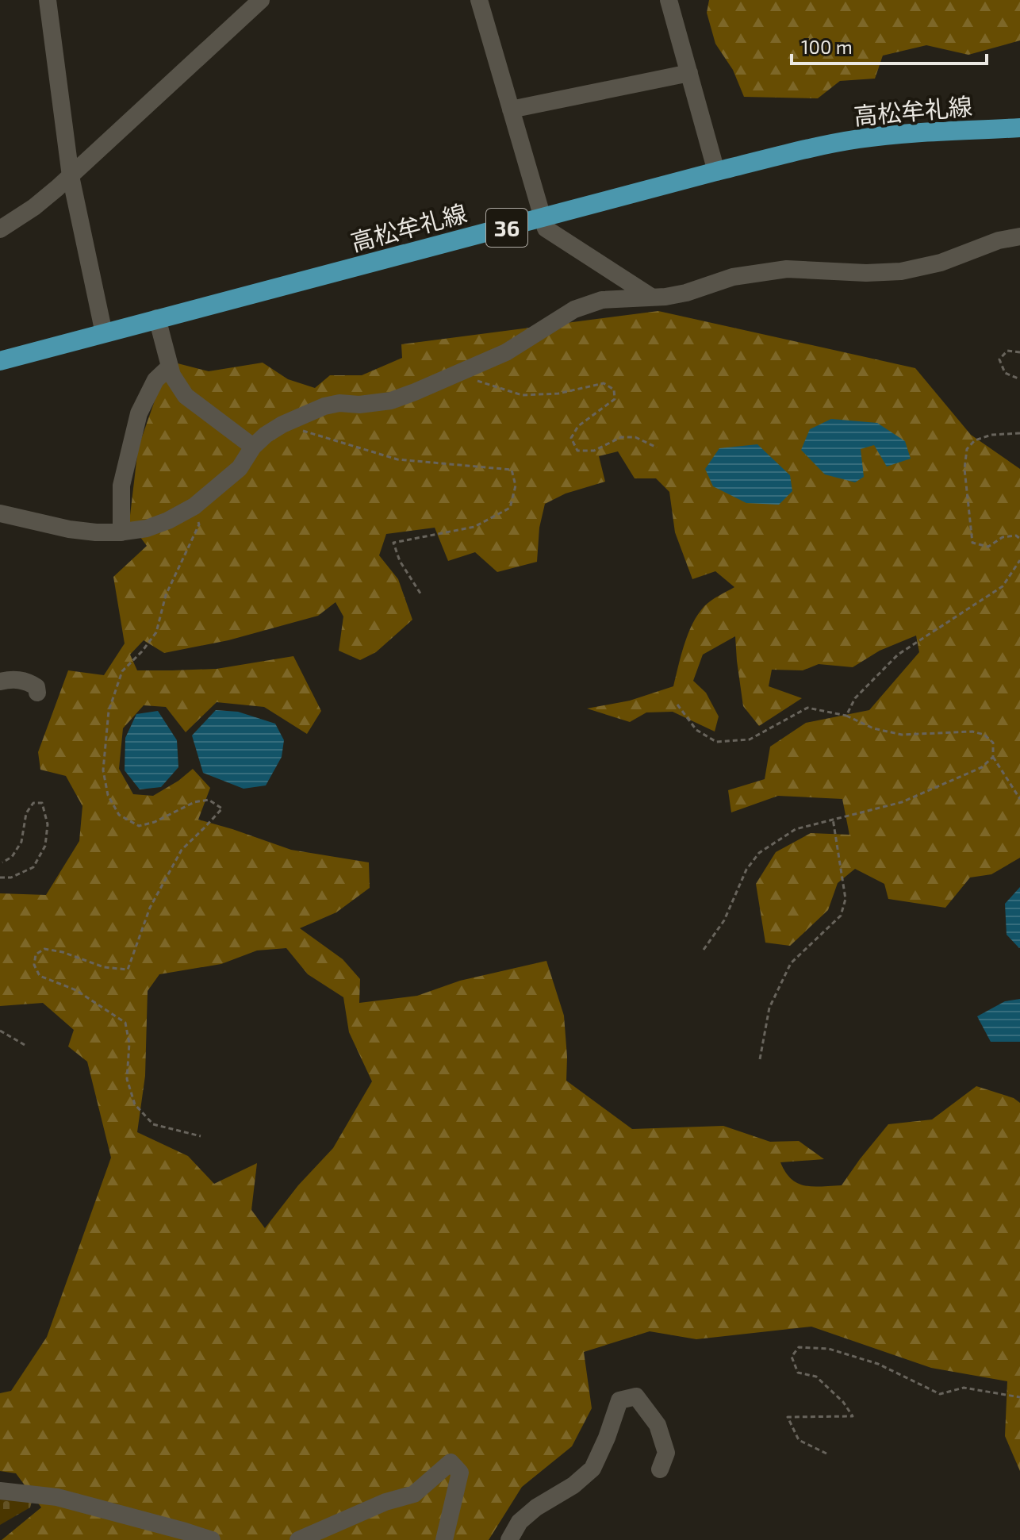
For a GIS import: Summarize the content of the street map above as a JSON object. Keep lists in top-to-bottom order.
{
  "streets": {
    "main road": ["高松牟礼線", "36"]
  },
  "scale_bar": "100 m"
}
